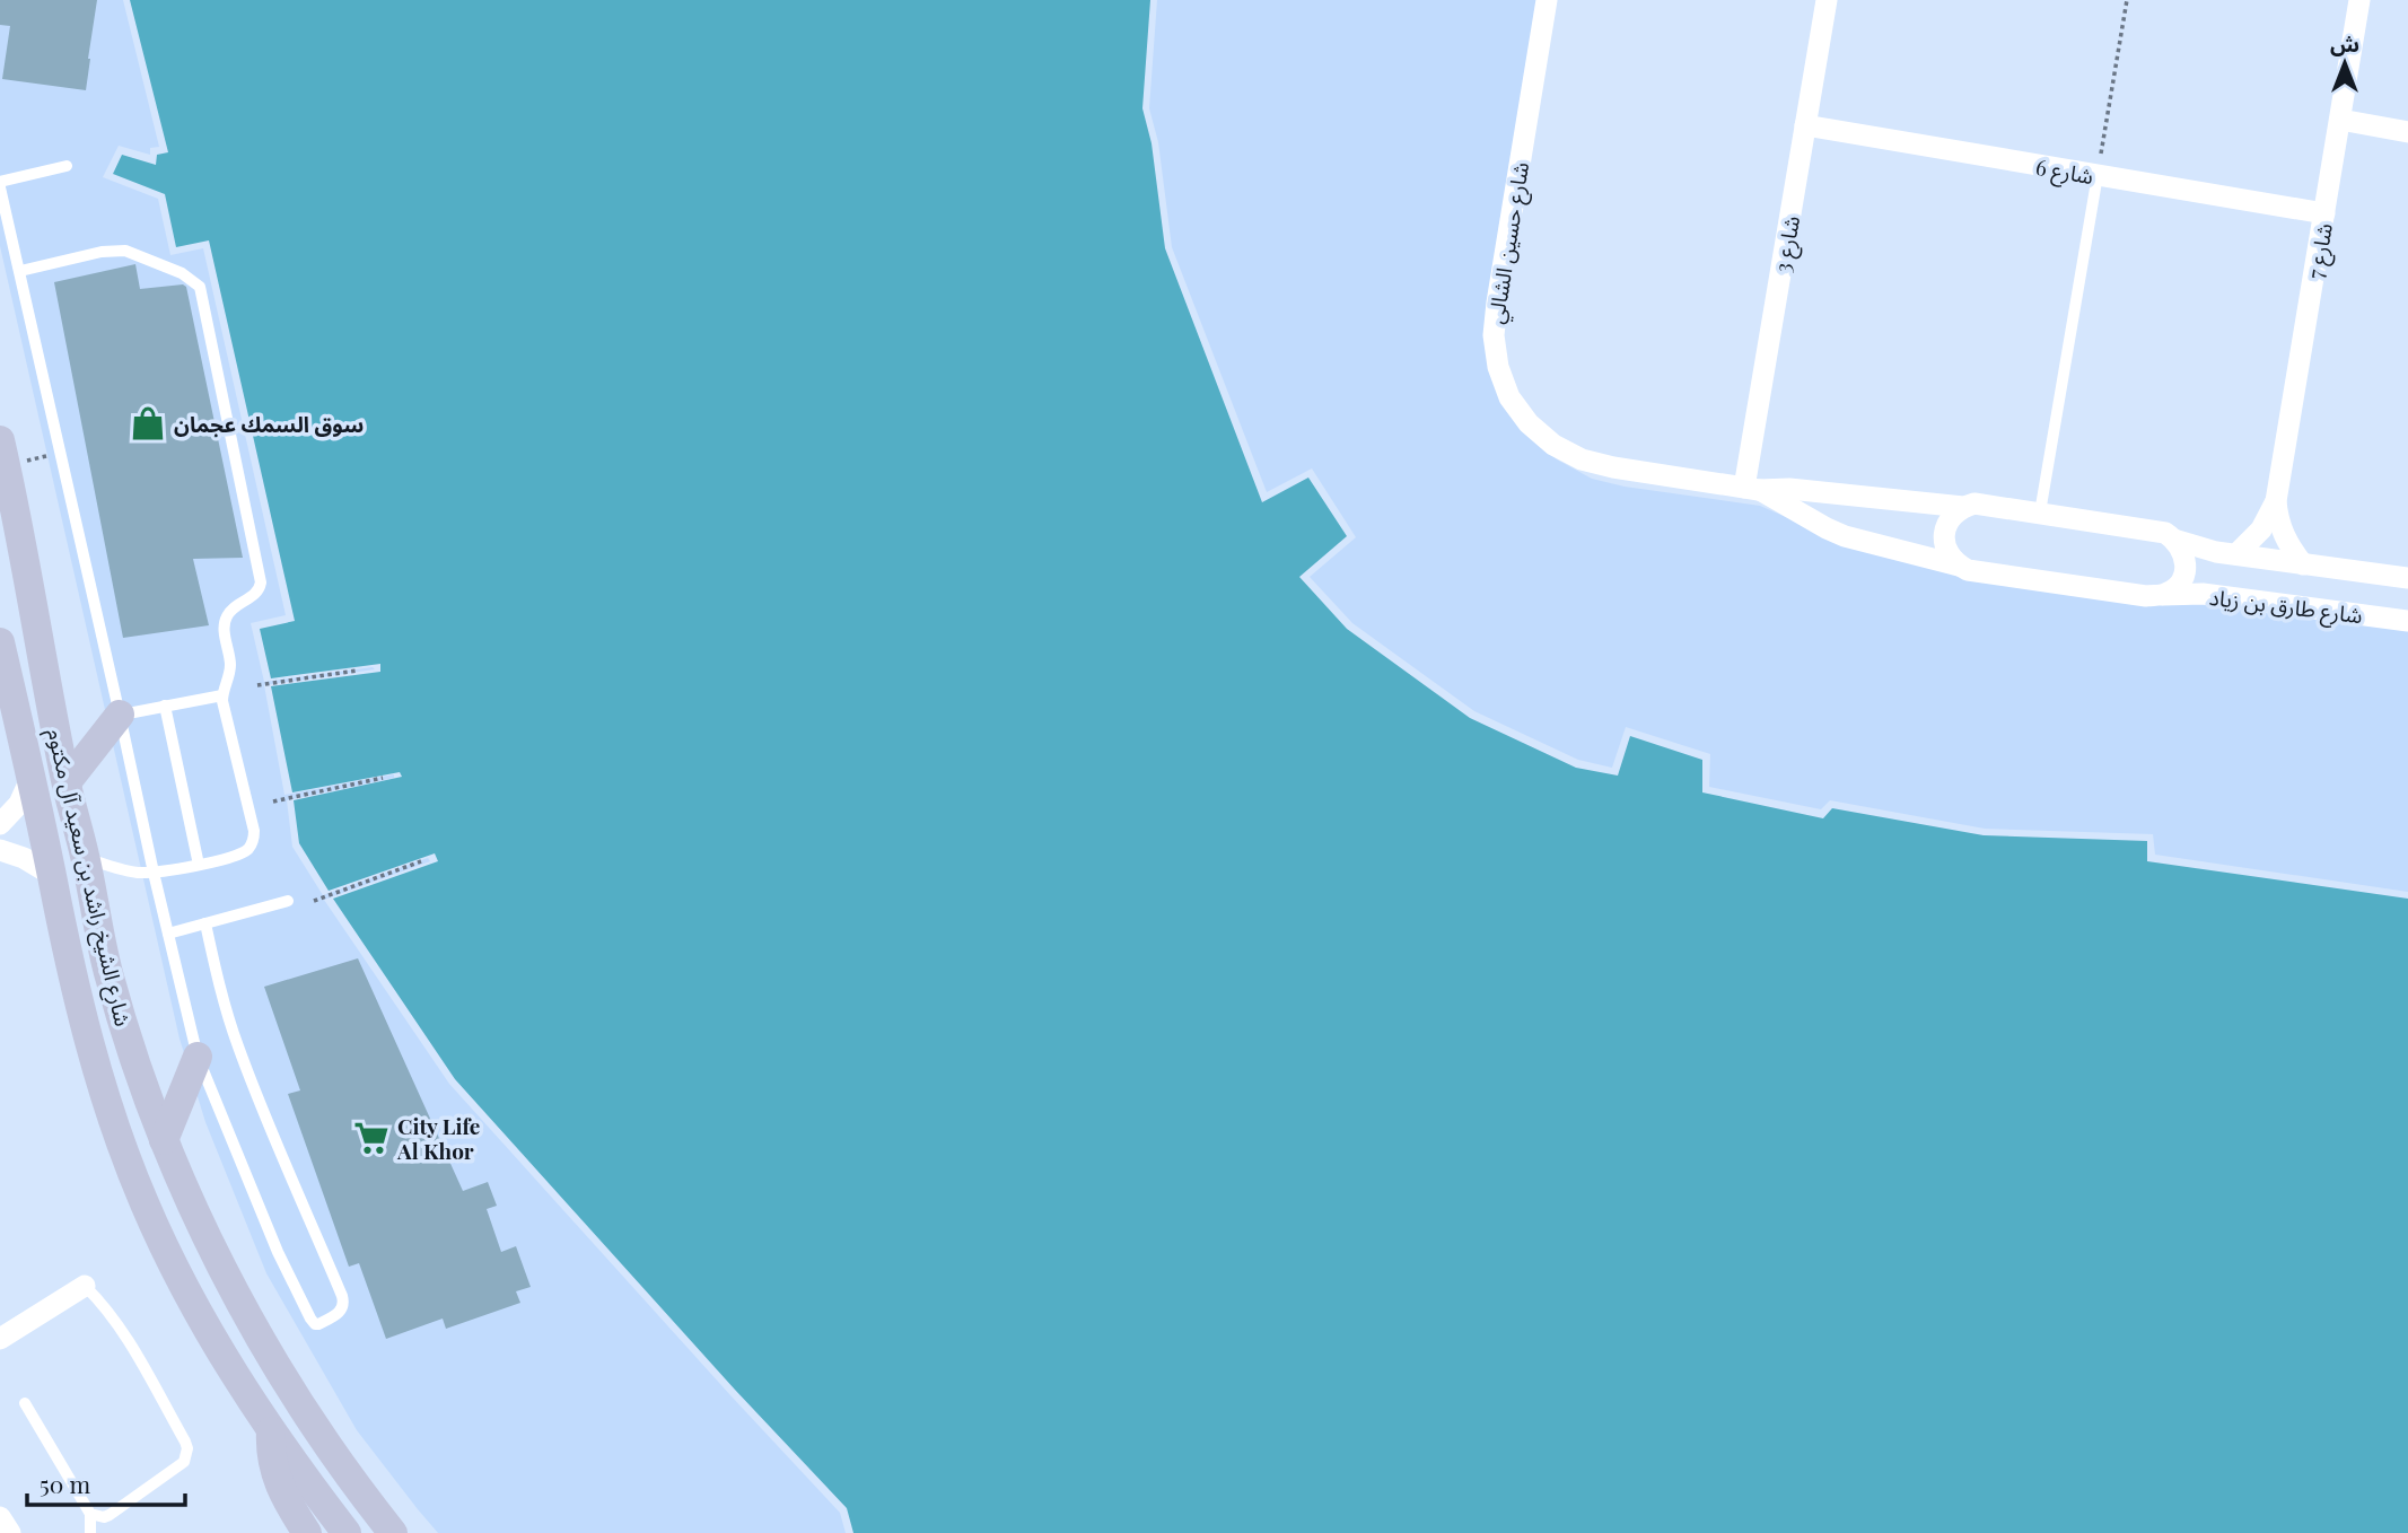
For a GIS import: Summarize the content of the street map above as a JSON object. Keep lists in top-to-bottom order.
{
  "streets": {
    "main road": ["شارع الشيخ راشد بن سعيد آل مكتوم"],
    "street": [
      "شارع 6",
      "شارع حسين الشالي",
      "شارع 3",
      "شارع 7",
      "شارع طارق بن زياد"
    ]
  },
  "crossings": [
    ["شارع 6", "شارع 3"],
    ["شارع 6", "شارع 7"],
    ["شارع حسين الشالي", "شارع 3"],
    ["شارع حسين الشالي", "شارع طارق بن زياد"],
    ["شارع 7", "شارع طارق بن زياد"]
  ],
  "places": {
    "shop": ["سوق السمك عجمان"],
    "supermarket": ["City Life Al Khor"]
  },
  "scale_bar": "50 m",
  "north": "top"
}
